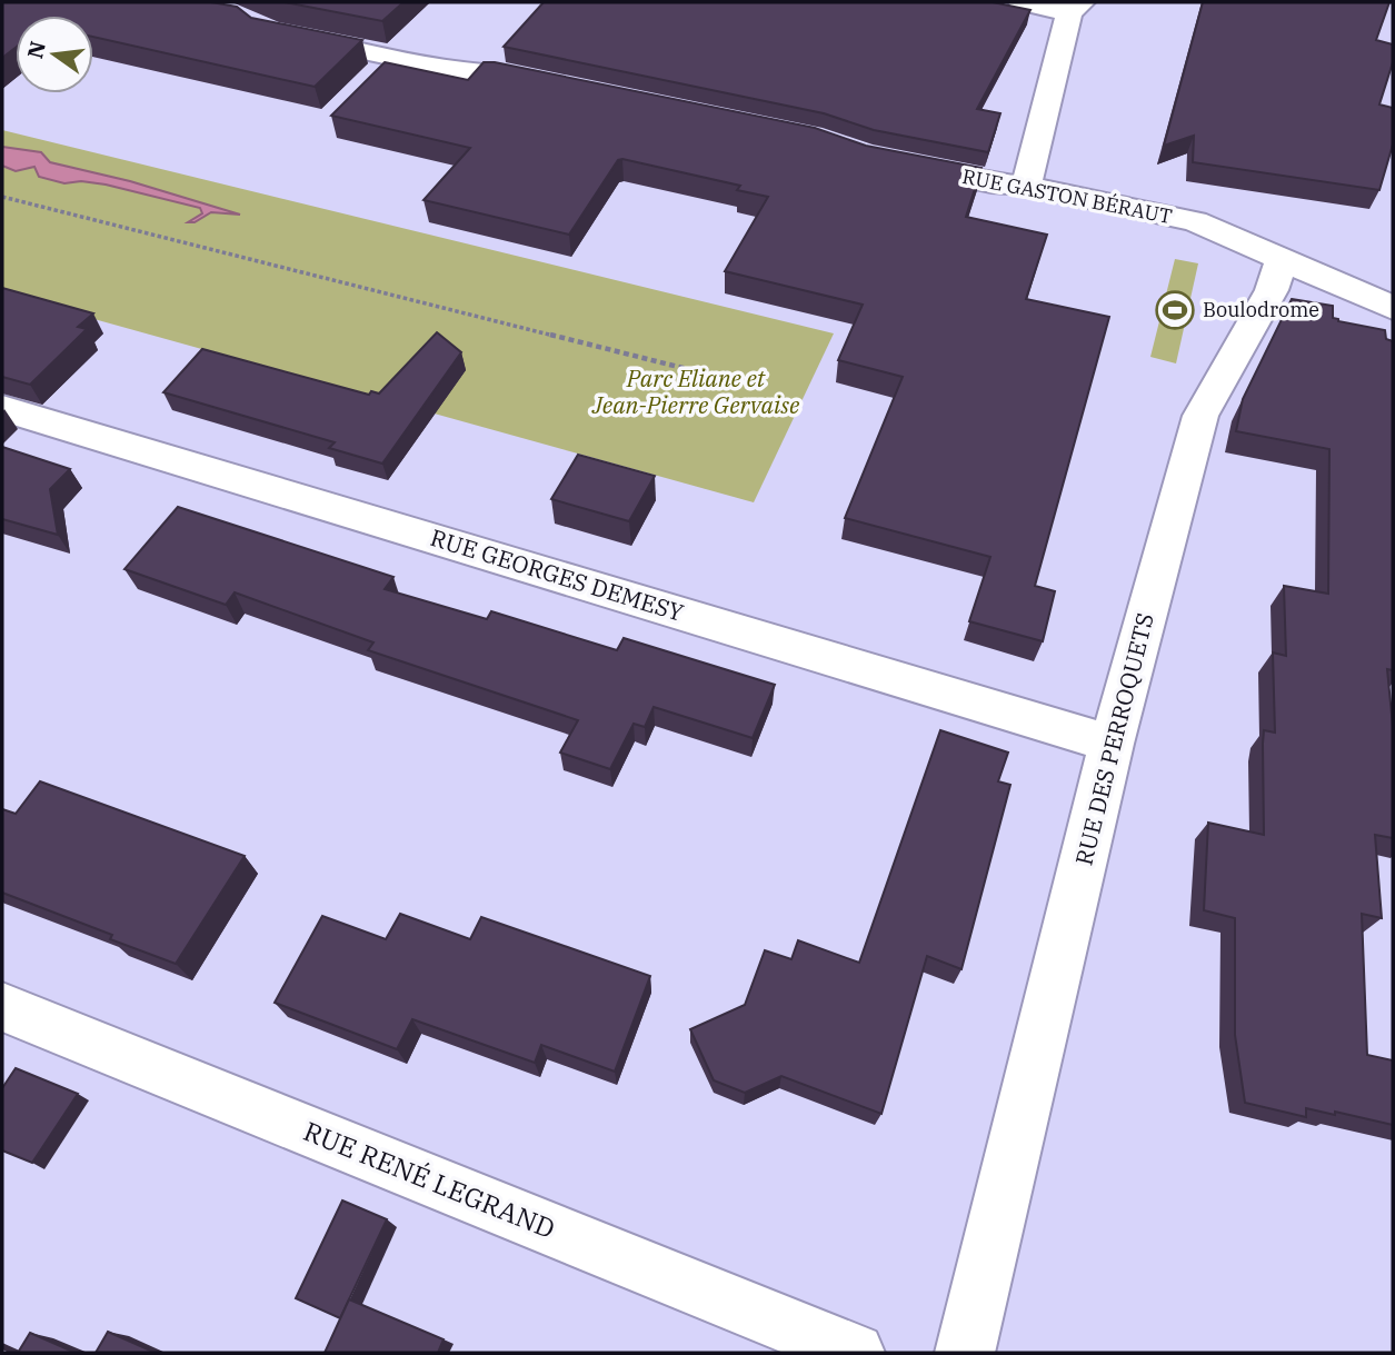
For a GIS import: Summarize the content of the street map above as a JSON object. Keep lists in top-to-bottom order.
{
  "streets": {
    "street": [
      "RUE GASTON BÉRAUT",
      "RUE GEORGES DEMESY",
      "RUE DES PERROQUETS",
      "RUE RENÉ LEGRAND"
    ]
  },
  "crossings": [
    ["RUE GASTON BÉRAUT", "RUE DES PERROQUETS"],
    ["RUE GEORGES DEMESY", "RUE DES PERROQUETS"]
  ],
  "parks": ["Parc Eliane et Jean-Pierre Gervaise"],
  "places": {
    "sports": ["Boulodrome"]
  },
  "north": "left"
}
